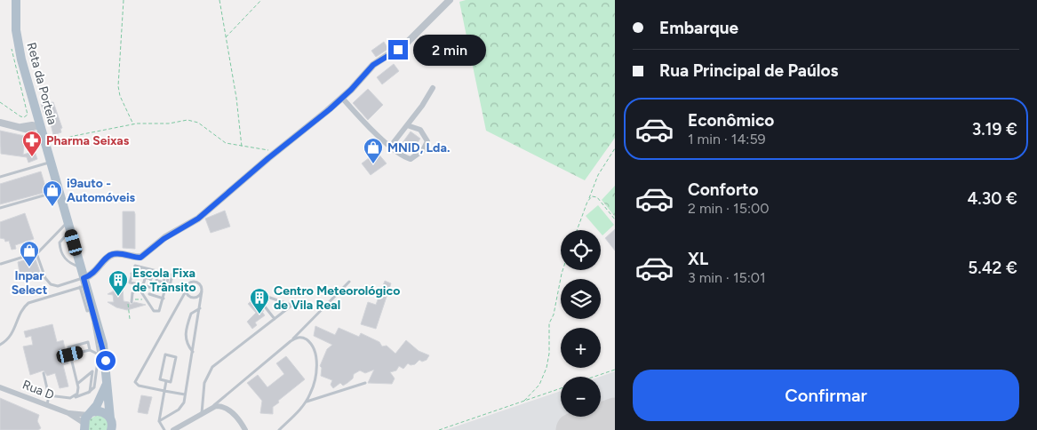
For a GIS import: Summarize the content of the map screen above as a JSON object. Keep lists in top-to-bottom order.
{
  "streets": {
    "main road": ["Reta da Portela"],
    "street": ["Rua D"]
  },
  "places": {
    "pharmacy": ["Pharma Seixas"],
    "shop": ["MNID, Lda.", "i9auto - Automóveis", "Inpar Select"],
    "building": ["Escola Fixa de Trânsito", "Centro Meteorológico de Vila Real"]
  },
  "page": {
    "banner": ["Embarque", "Rua Principal de Paúlos"],
    "bubble": "2 min",
    "list": [
      {
        "name": "Econômico",
        "note": "1 min · 14:59",
        "value": "3.19 €"
      },
      {
        "name": "Conforto",
        "note": "2 min · 15:00",
        "value": "4.30 €"
      },
      {
        "name": "XL",
        "note": "3 min · 15:01",
        "value": "5.42 €"
      }
    ],
    "map_buttons": ["+", "−"],
    "buttons": "Confirmar"
  }
}
